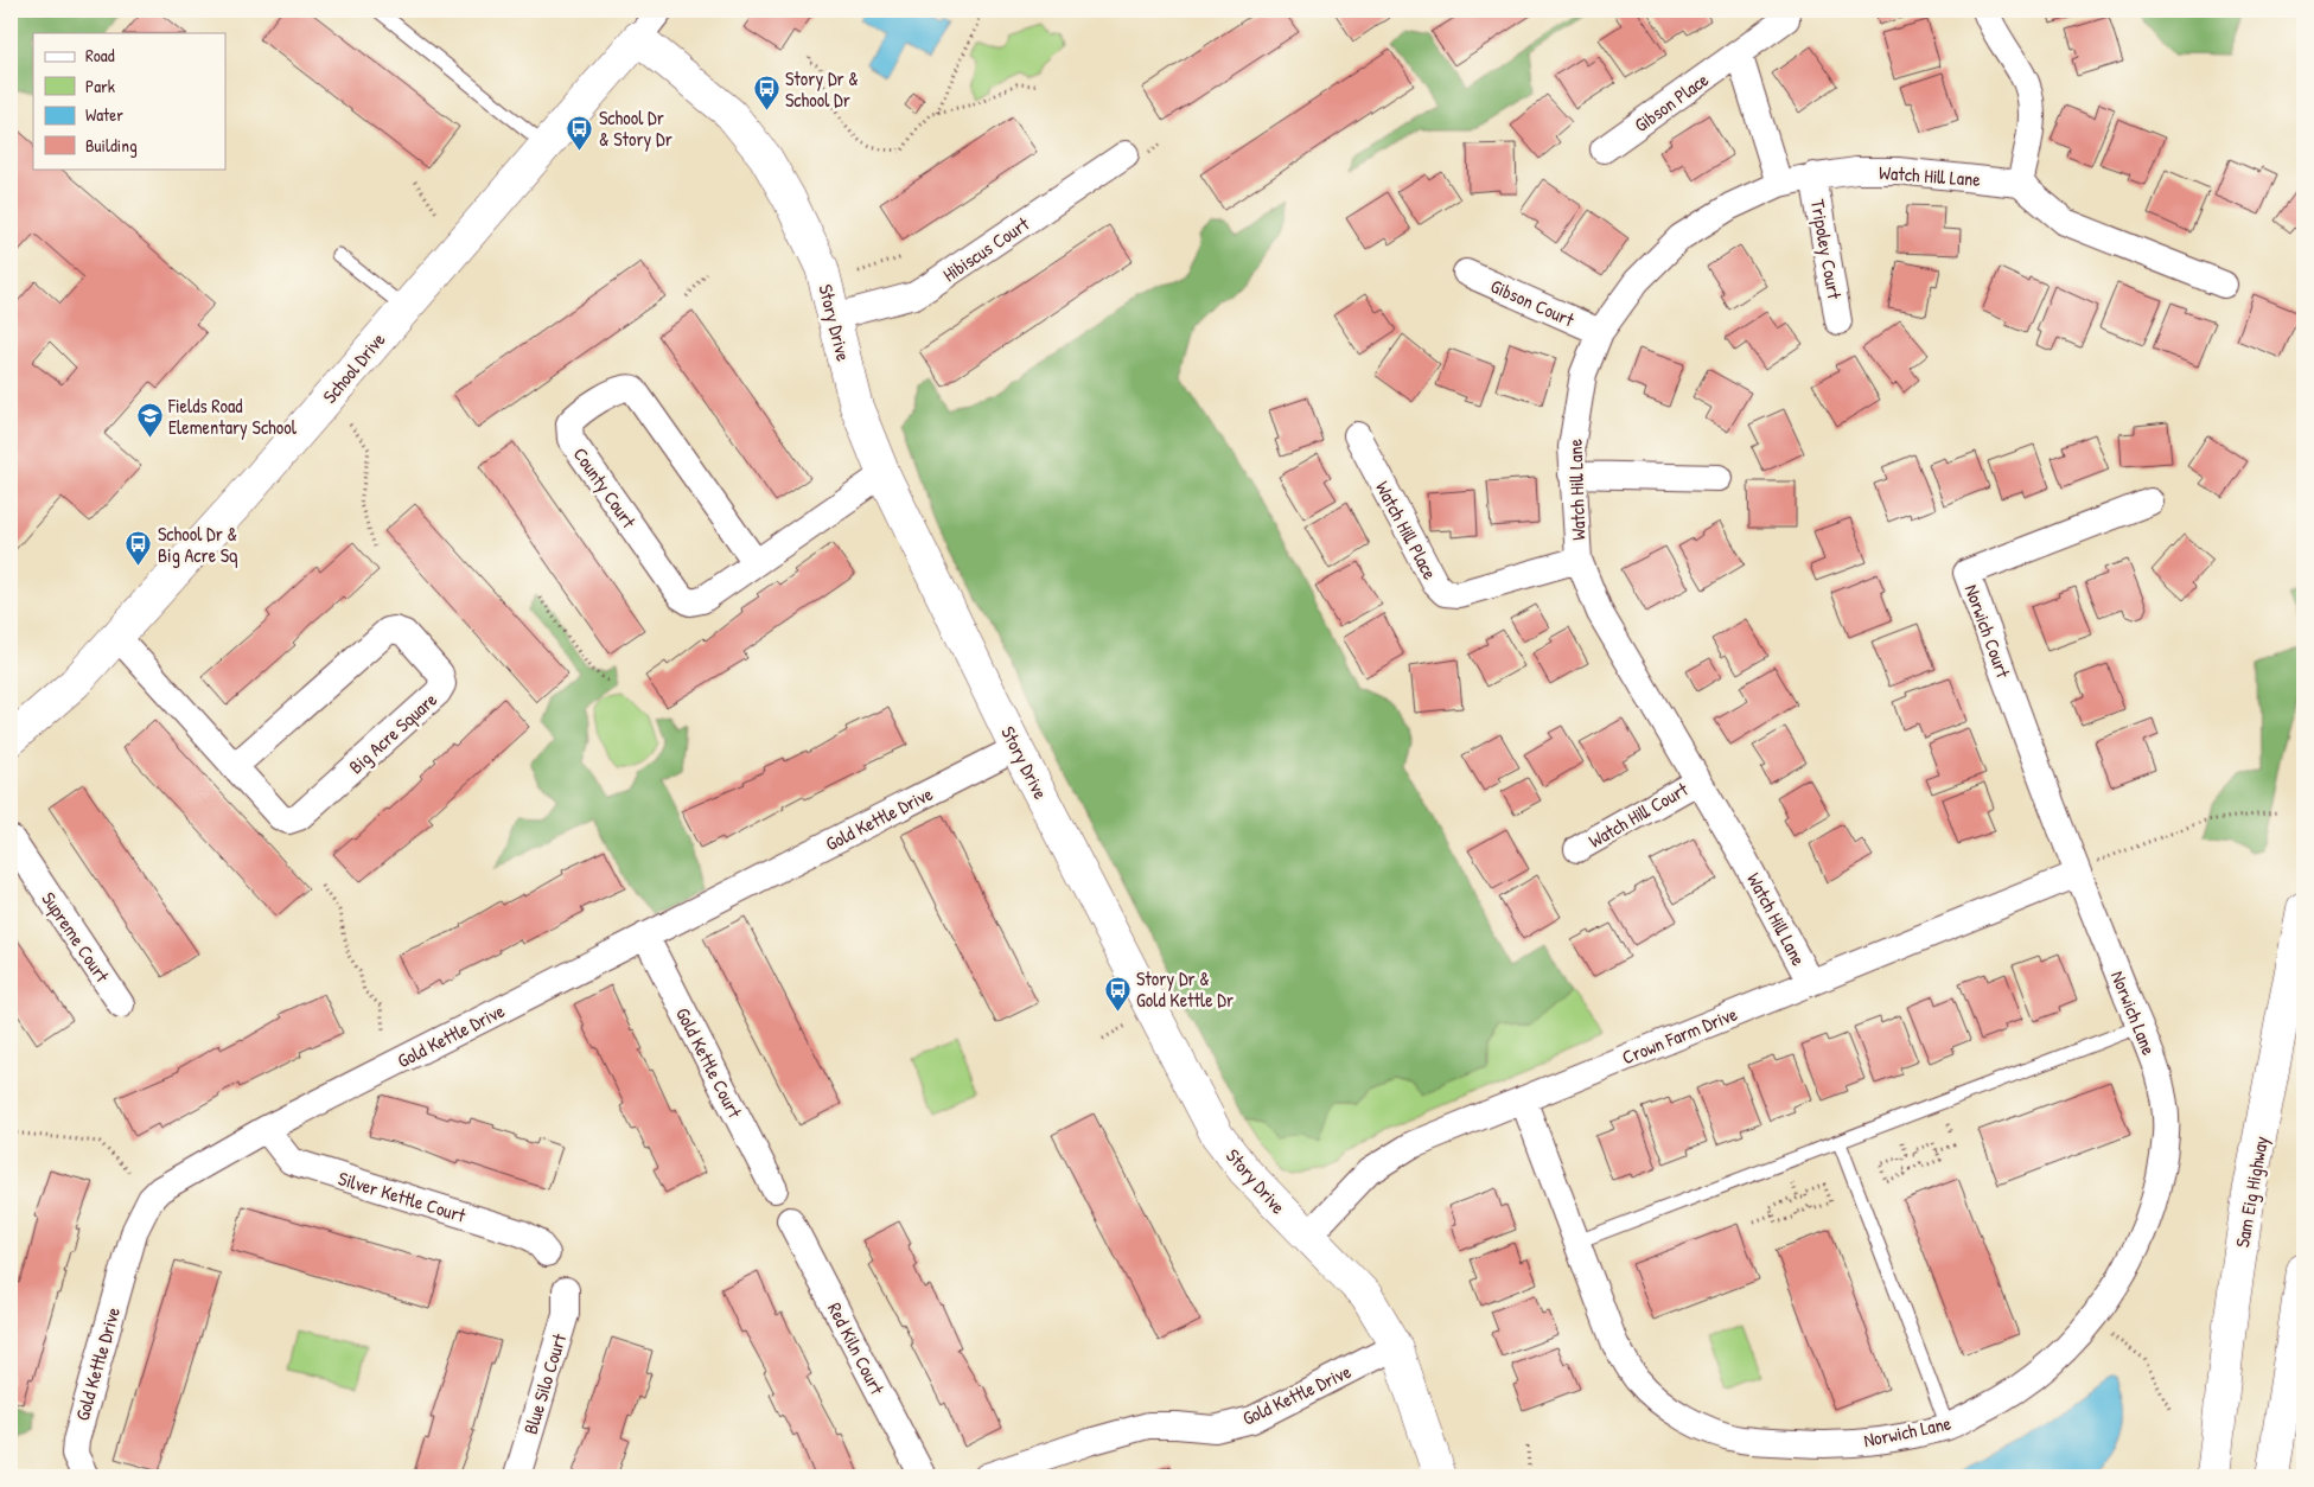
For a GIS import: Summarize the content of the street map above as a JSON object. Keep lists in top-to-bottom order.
{
  "streets": {
    "street": [
      "Gibson Place",
      "Watch Hill Lane",
      "Hibiscus Court",
      "Tripoley Court",
      "Gibson Court",
      "Story Drive",
      "School Drive",
      "County Court",
      "Watch Hill Place",
      "Norwich Court",
      "Big Acre Square",
      "Watch Hill Court",
      "Gold Kettle Drive",
      "Supreme Court",
      "Norwich Lane",
      "Crown Farm Drive",
      "Gold Kettle Court",
      "Sam Eig Highway",
      "Silver Kettle Court",
      "Red Kiln Court",
      "Blue Silo Court"
    ]
  },
  "crossings": [
    ["Watch Hill Lane", "Tripoley Court"],
    ["Watch Hill Lane", "Gibson Court"],
    ["Watch Hill Lane", "Watch Hill Place"],
    ["Watch Hill Lane", "Watch Hill Court"],
    ["Watch Hill Lane", "Crown Farm Drive"],
    ["Hibiscus Court", "Story Drive"],
    ["Story Drive", "School Drive"],
    ["Story Drive", "County Court"],
    ["Story Drive", "Gold Kettle Drive"],
    ["Story Drive", "Crown Farm Drive"],
    ["School Drive", "Big Acre Square"],
    ["Norwich Court", "Norwich Lane"],
    ["Norwich Court", "Crown Farm Drive"],
    ["Gold Kettle Drive", "Gold Kettle Court"],
    ["Gold Kettle Drive", "Silver Kettle Court"],
    ["Norwich Lane", "Crown Farm Drive"]
  ],
  "places": {
    "bus stop": [
      "Story Dr & School Dr",
      "School Dr & Story Dr",
      "School Dr & Big Acre Sq",
      "Story Dr & Gold Kettle Dr"
    ],
    "school or university": ["Fields Road Elementary School"]
  },
  "legend": [
    "Road",
    "Park",
    "Water",
    "Building"
  ]
}
